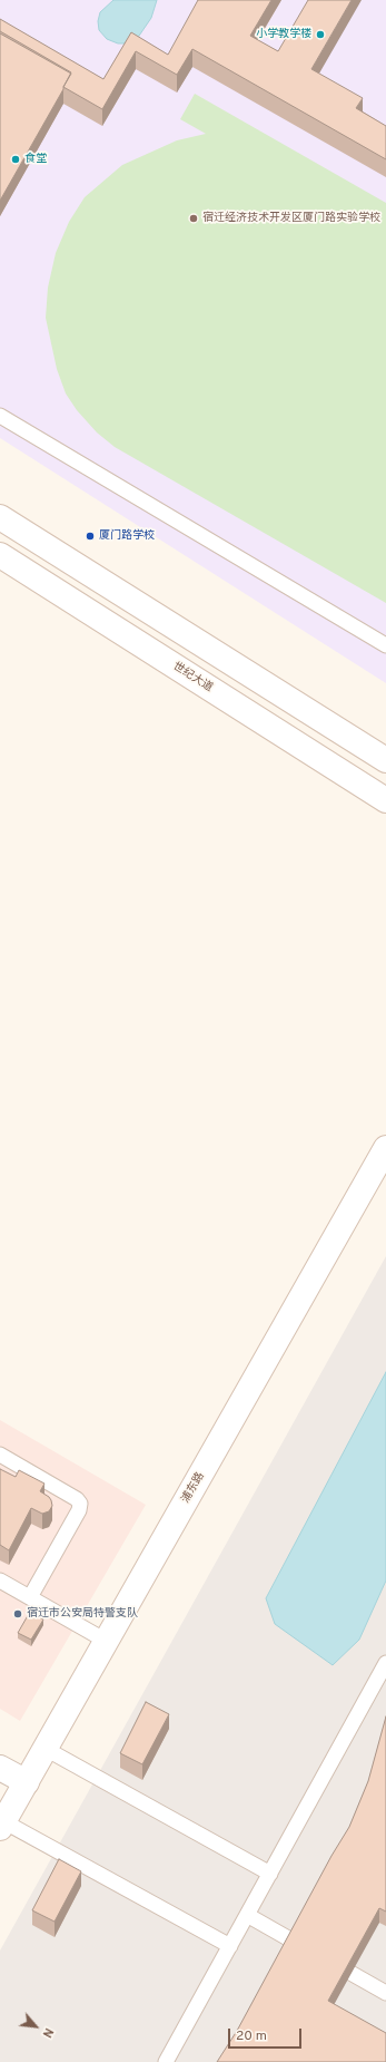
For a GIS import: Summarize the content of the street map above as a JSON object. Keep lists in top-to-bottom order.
{
  "streets": {
    "street": ["世纪大道", "浦东路"]
  },
  "places": [
    "小学教学楼",
    "食堂",
    "宿迁经济技术开发区厦门路实验学校",
    "厦门路学校",
    "宿迁市公安局特警支队"
  ],
  "scale_bar": "20 m",
  "north": "bottom right"
}
